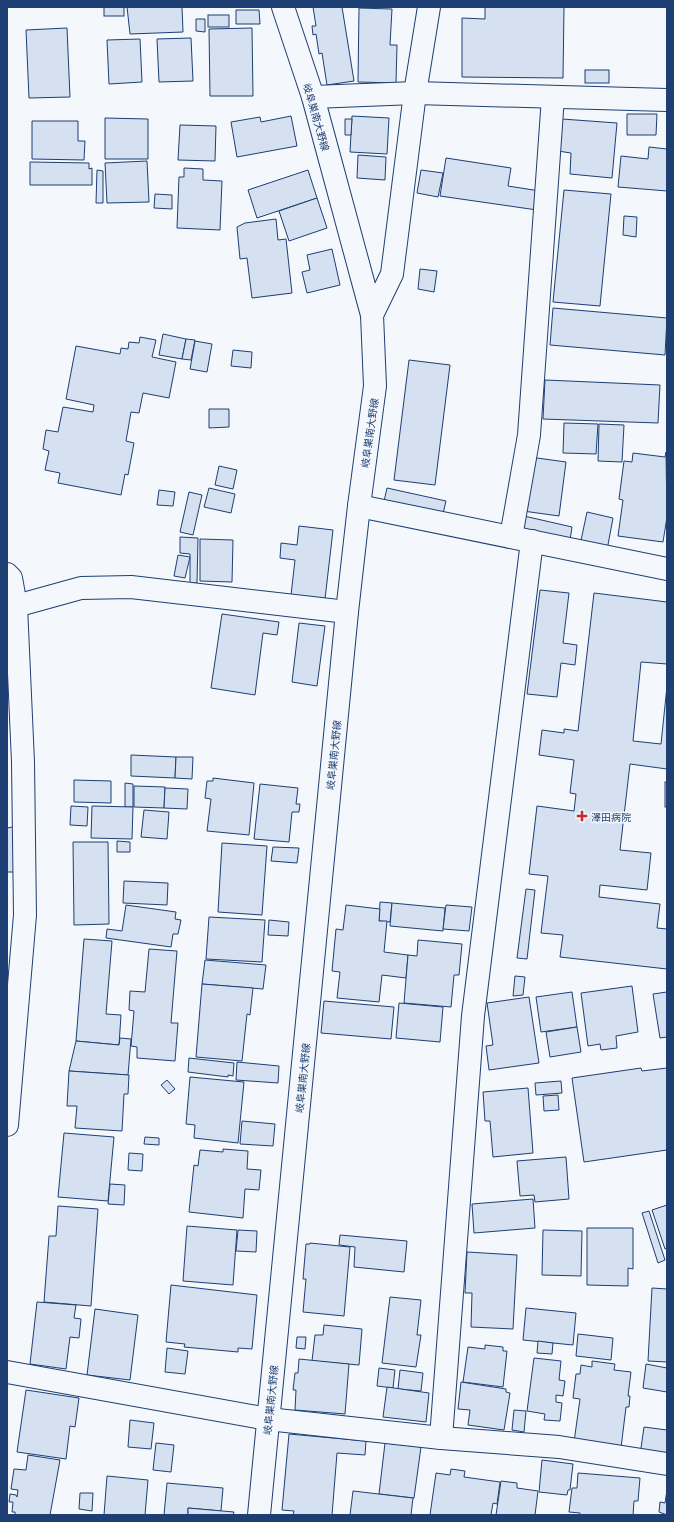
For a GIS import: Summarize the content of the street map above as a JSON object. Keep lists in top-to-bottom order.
{
  "streets": {
    "street": ["岐阜巣南大野線"]
  },
  "places": {
    "health": ["澤田病院"]
  }
}
